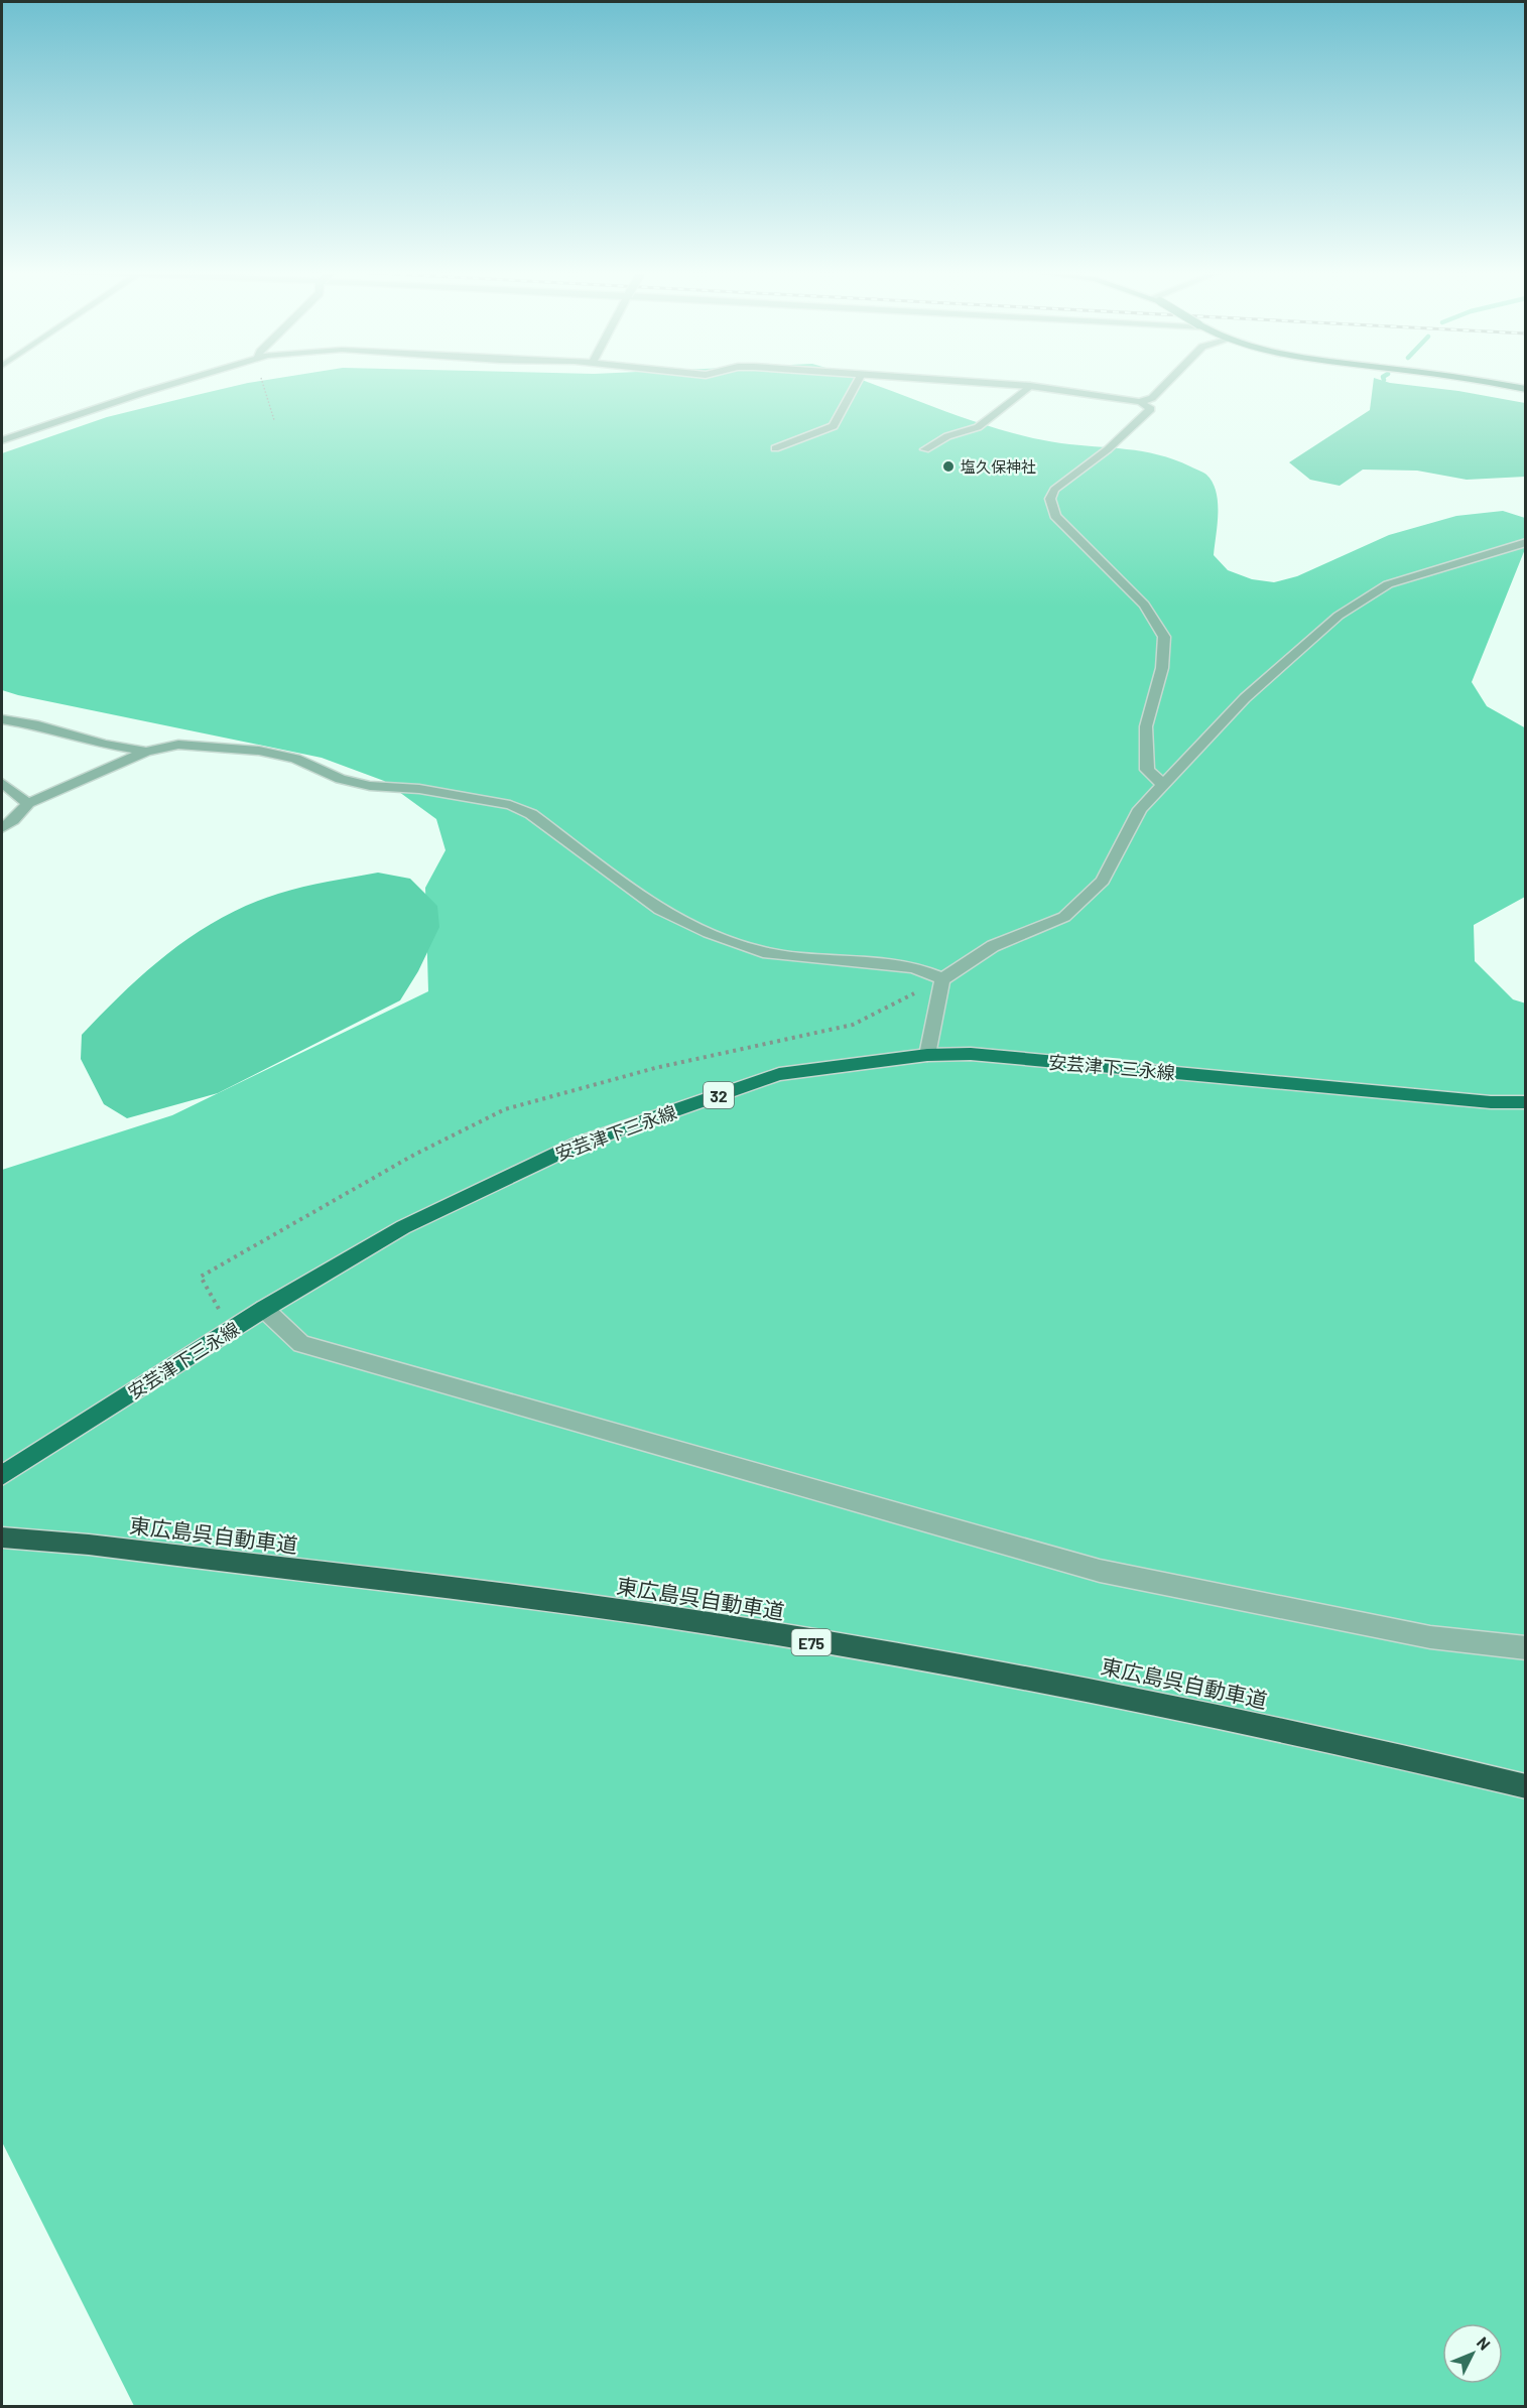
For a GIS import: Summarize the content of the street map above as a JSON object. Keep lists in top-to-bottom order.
{
  "streets": {
    "highway": ["東広島呉自動車道", "E75"],
    "main road": ["安芸津下三永線", "32"]
  },
  "places": ["塩久保神社"],
  "north": "top right"
}
